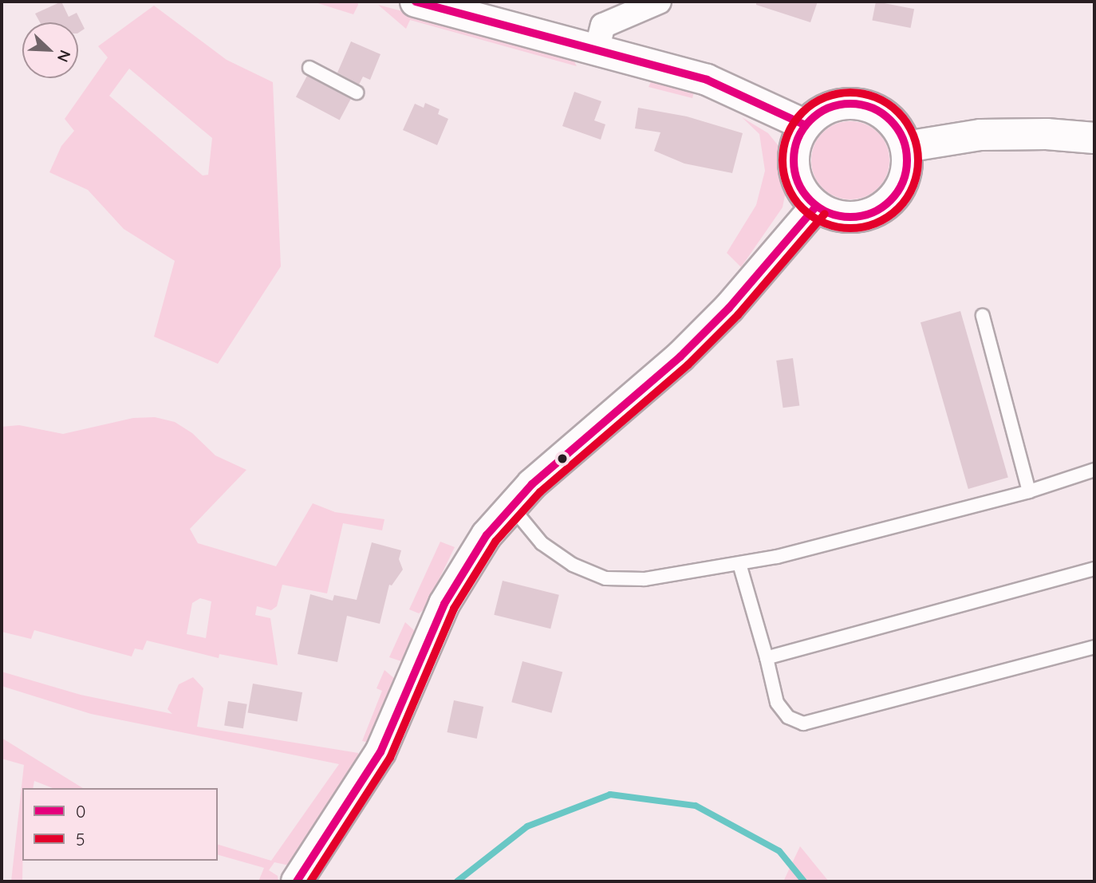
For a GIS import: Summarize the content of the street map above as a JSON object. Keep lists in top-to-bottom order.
{
  "lines": ["transit line 0", "transit line 5"],
  "legend": ["0", "5"],
  "north": "bottom right"
}
